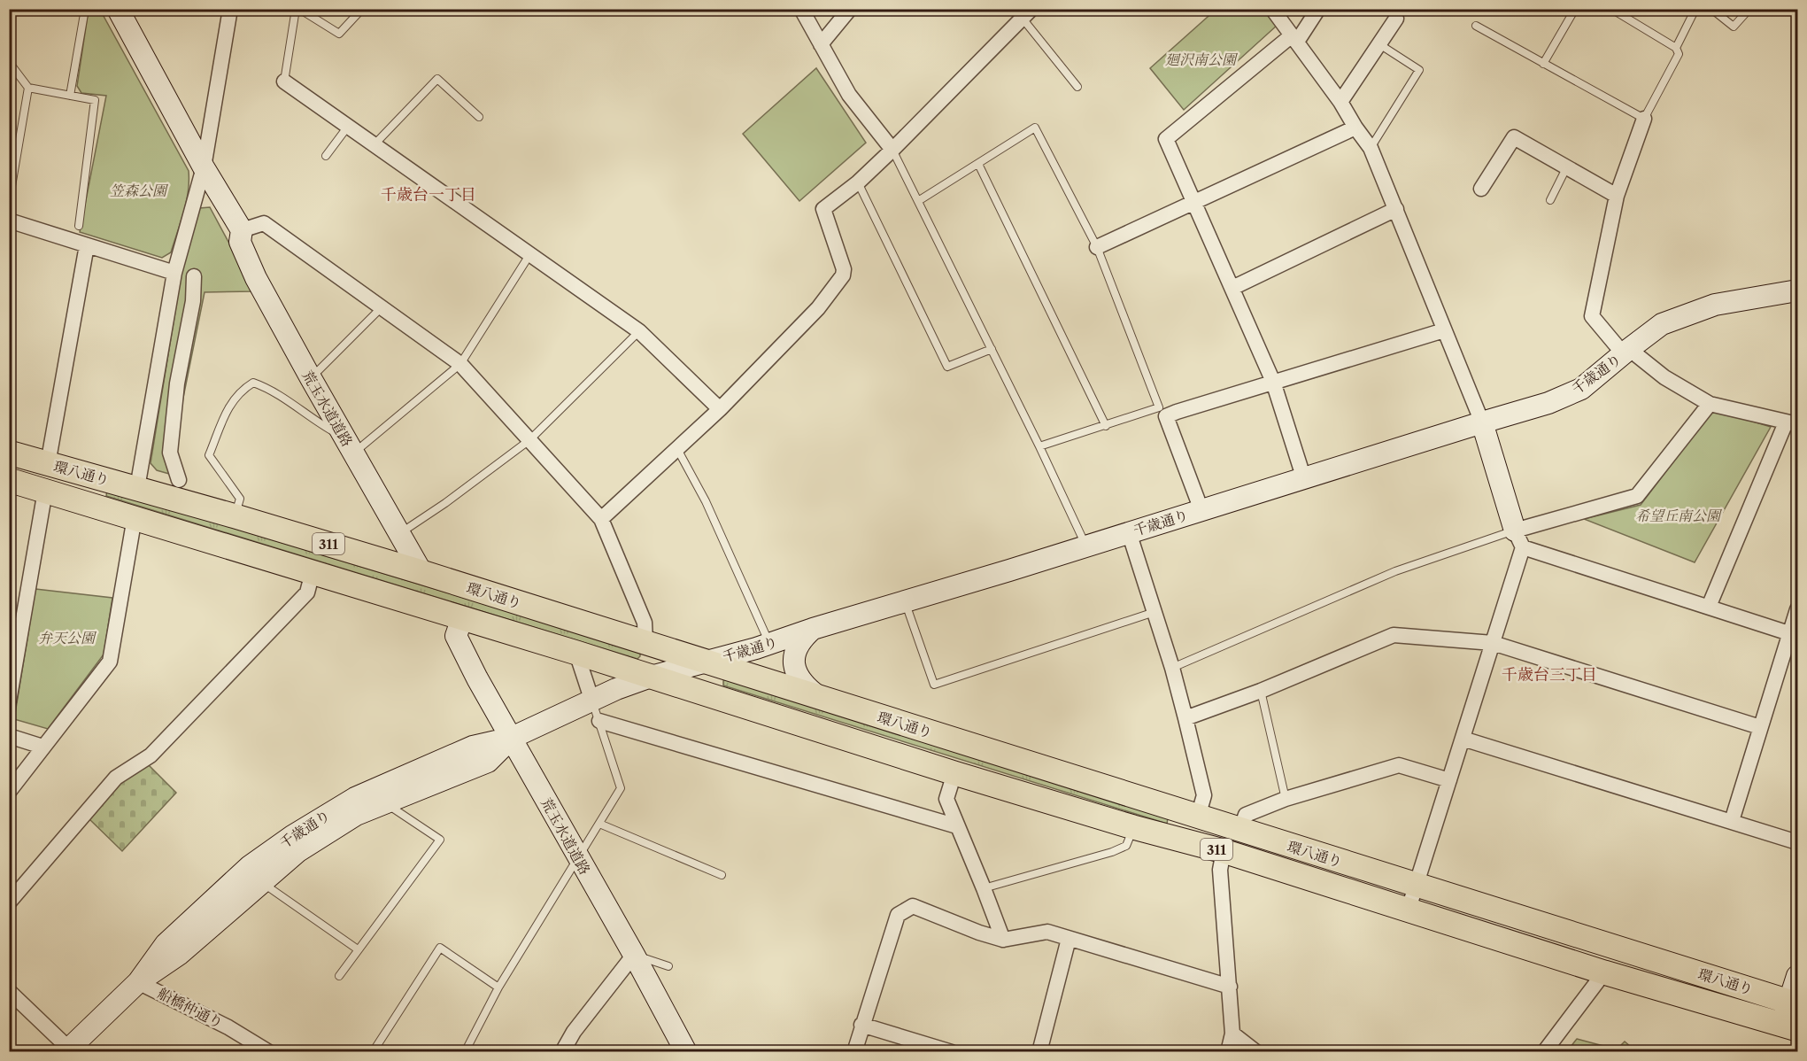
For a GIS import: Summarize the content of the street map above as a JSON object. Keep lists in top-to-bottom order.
{
  "streets": {
    "main road": ["環八通り", "311"],
    "street": ["千歳通り", "荒玉水道道路", "船橋仲通り"]
  },
  "crossings": [
    ["千歳通り", "荒玉水道道路"],
    ["千歳通り", "環八通り"],
    ["千歳通り", "船橋仲通り"],
    ["荒玉水道道路", "環八通り"]
  ],
  "districts": ["千歳台一丁目", "千歳台三丁目"],
  "parks": [
    "廻沢南公園",
    "笠森公園",
    "希望丘南公園",
    "弁天公園"
  ]
}
